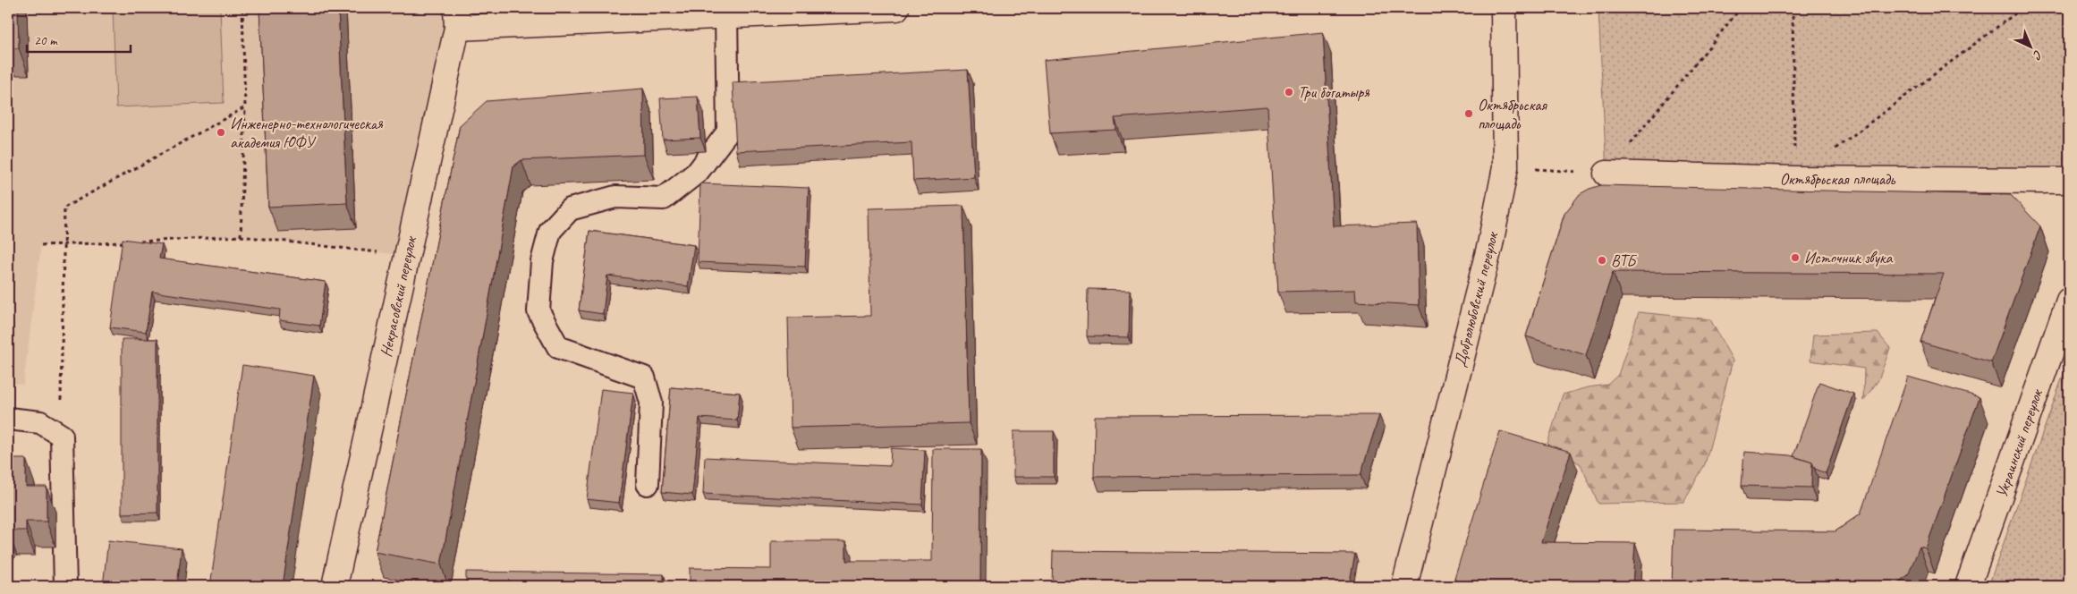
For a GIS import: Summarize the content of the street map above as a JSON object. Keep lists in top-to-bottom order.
{
  "streets": {
    "street": [
      "Октябрьская площадь",
      "Некрасовский переулок",
      "Добролюбовский переулок",
      "Украинский переулок"
    ]
  },
  "places": [
    "Три богатыря",
    "Октябрьская площадь",
    "Инженерно-технологическая академия ЮФУ",
    "Источник звука",
    "ВТБ"
  ],
  "scale_bar": "20 m",
  "north": "bottom right"
}
